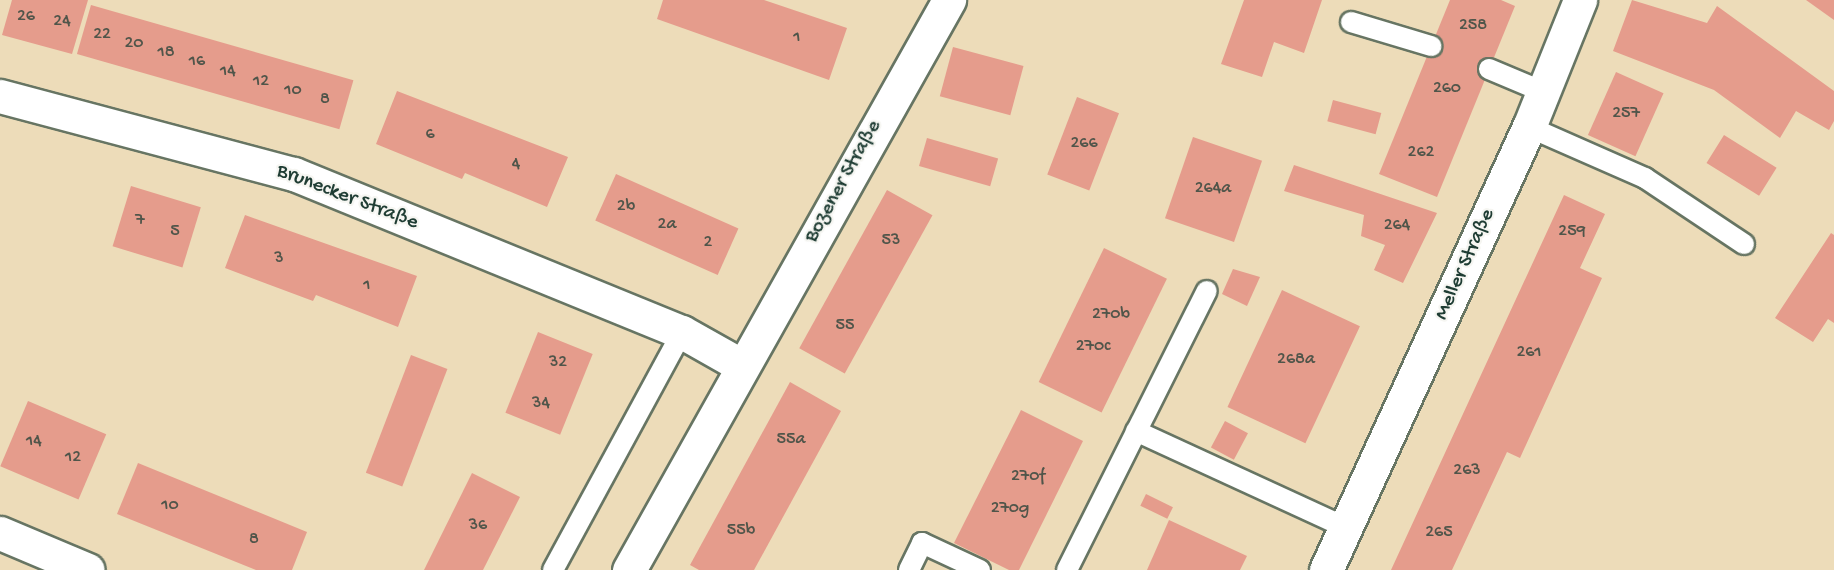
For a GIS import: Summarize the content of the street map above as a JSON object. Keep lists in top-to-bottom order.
{
  "streets": {
    "street": ["Bozener Straße", "Brunecker Straße", "Meller Straße"]
  },
  "house_numbers": [
    "26",
    "24",
    "258",
    "22",
    "1",
    "20",
    "18",
    "16",
    "14",
    "12",
    "260",
    "10",
    "8",
    "257",
    "6",
    "266",
    "262",
    "4",
    "264a",
    "2b",
    "7",
    "2a",
    "264",
    "5",
    "259",
    "53",
    "2",
    "3",
    "1",
    "270b",
    "55",
    "270c",
    "261",
    "268a",
    "32",
    "34",
    "55a",
    "14",
    "12",
    "263",
    "270f",
    "10",
    "270g",
    "36",
    "55b",
    "265",
    "8"
  ]
}
